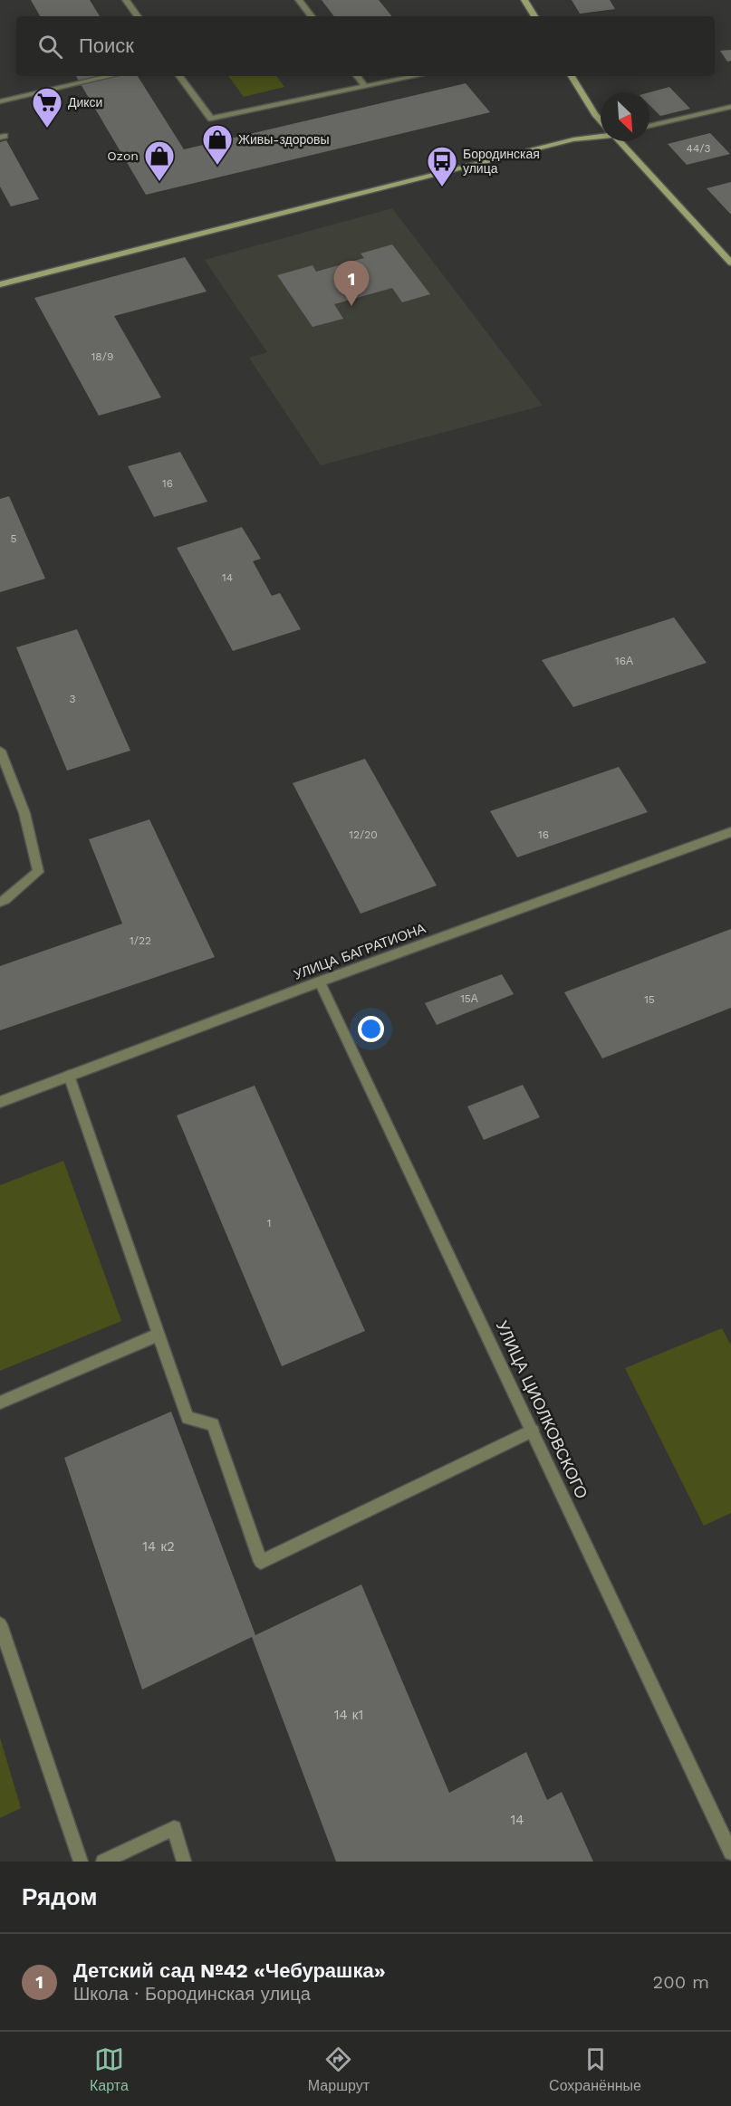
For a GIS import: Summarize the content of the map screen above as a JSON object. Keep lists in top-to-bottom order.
{
  "streets": {
    "street": ["УЛИЦА БАГРАТИОНА", "УЛИЦА ЦИОЛКОВСКОГО"]
  },
  "crossings": [
    ["УЛИЦА БАГРАТИОНА", "УЛИЦА ЦИОЛКОВСКОГО"]
  ],
  "places": {
    "supermarket": ["Дикси"],
    "shop": ["Живы-здоровы", "Ozon"],
    "bus stop": ["Бородинская улица"]
  },
  "house_numbers": [
    "44/3",
    "18/9",
    "16",
    "5",
    "14",
    "16А",
    "3",
    "12/20",
    "16",
    "1/22",
    "15А",
    "15",
    "1",
    "14 к2",
    "14 к1",
    "14"
  ],
  "north": "bottom right",
  "page": {
    "search": "Поиск",
    "pins": "1",
    "heading": "Рядом",
    "list": [
      {
        "mark": "1",
        "name": "Детский сад №42 «Чебурашка»",
        "note": "Школа · Бородинская улица",
        "value": "200 m"
      }
    ],
    "nav": ["Карта", "Маршрут", "Сохранённые"]
  }
}
